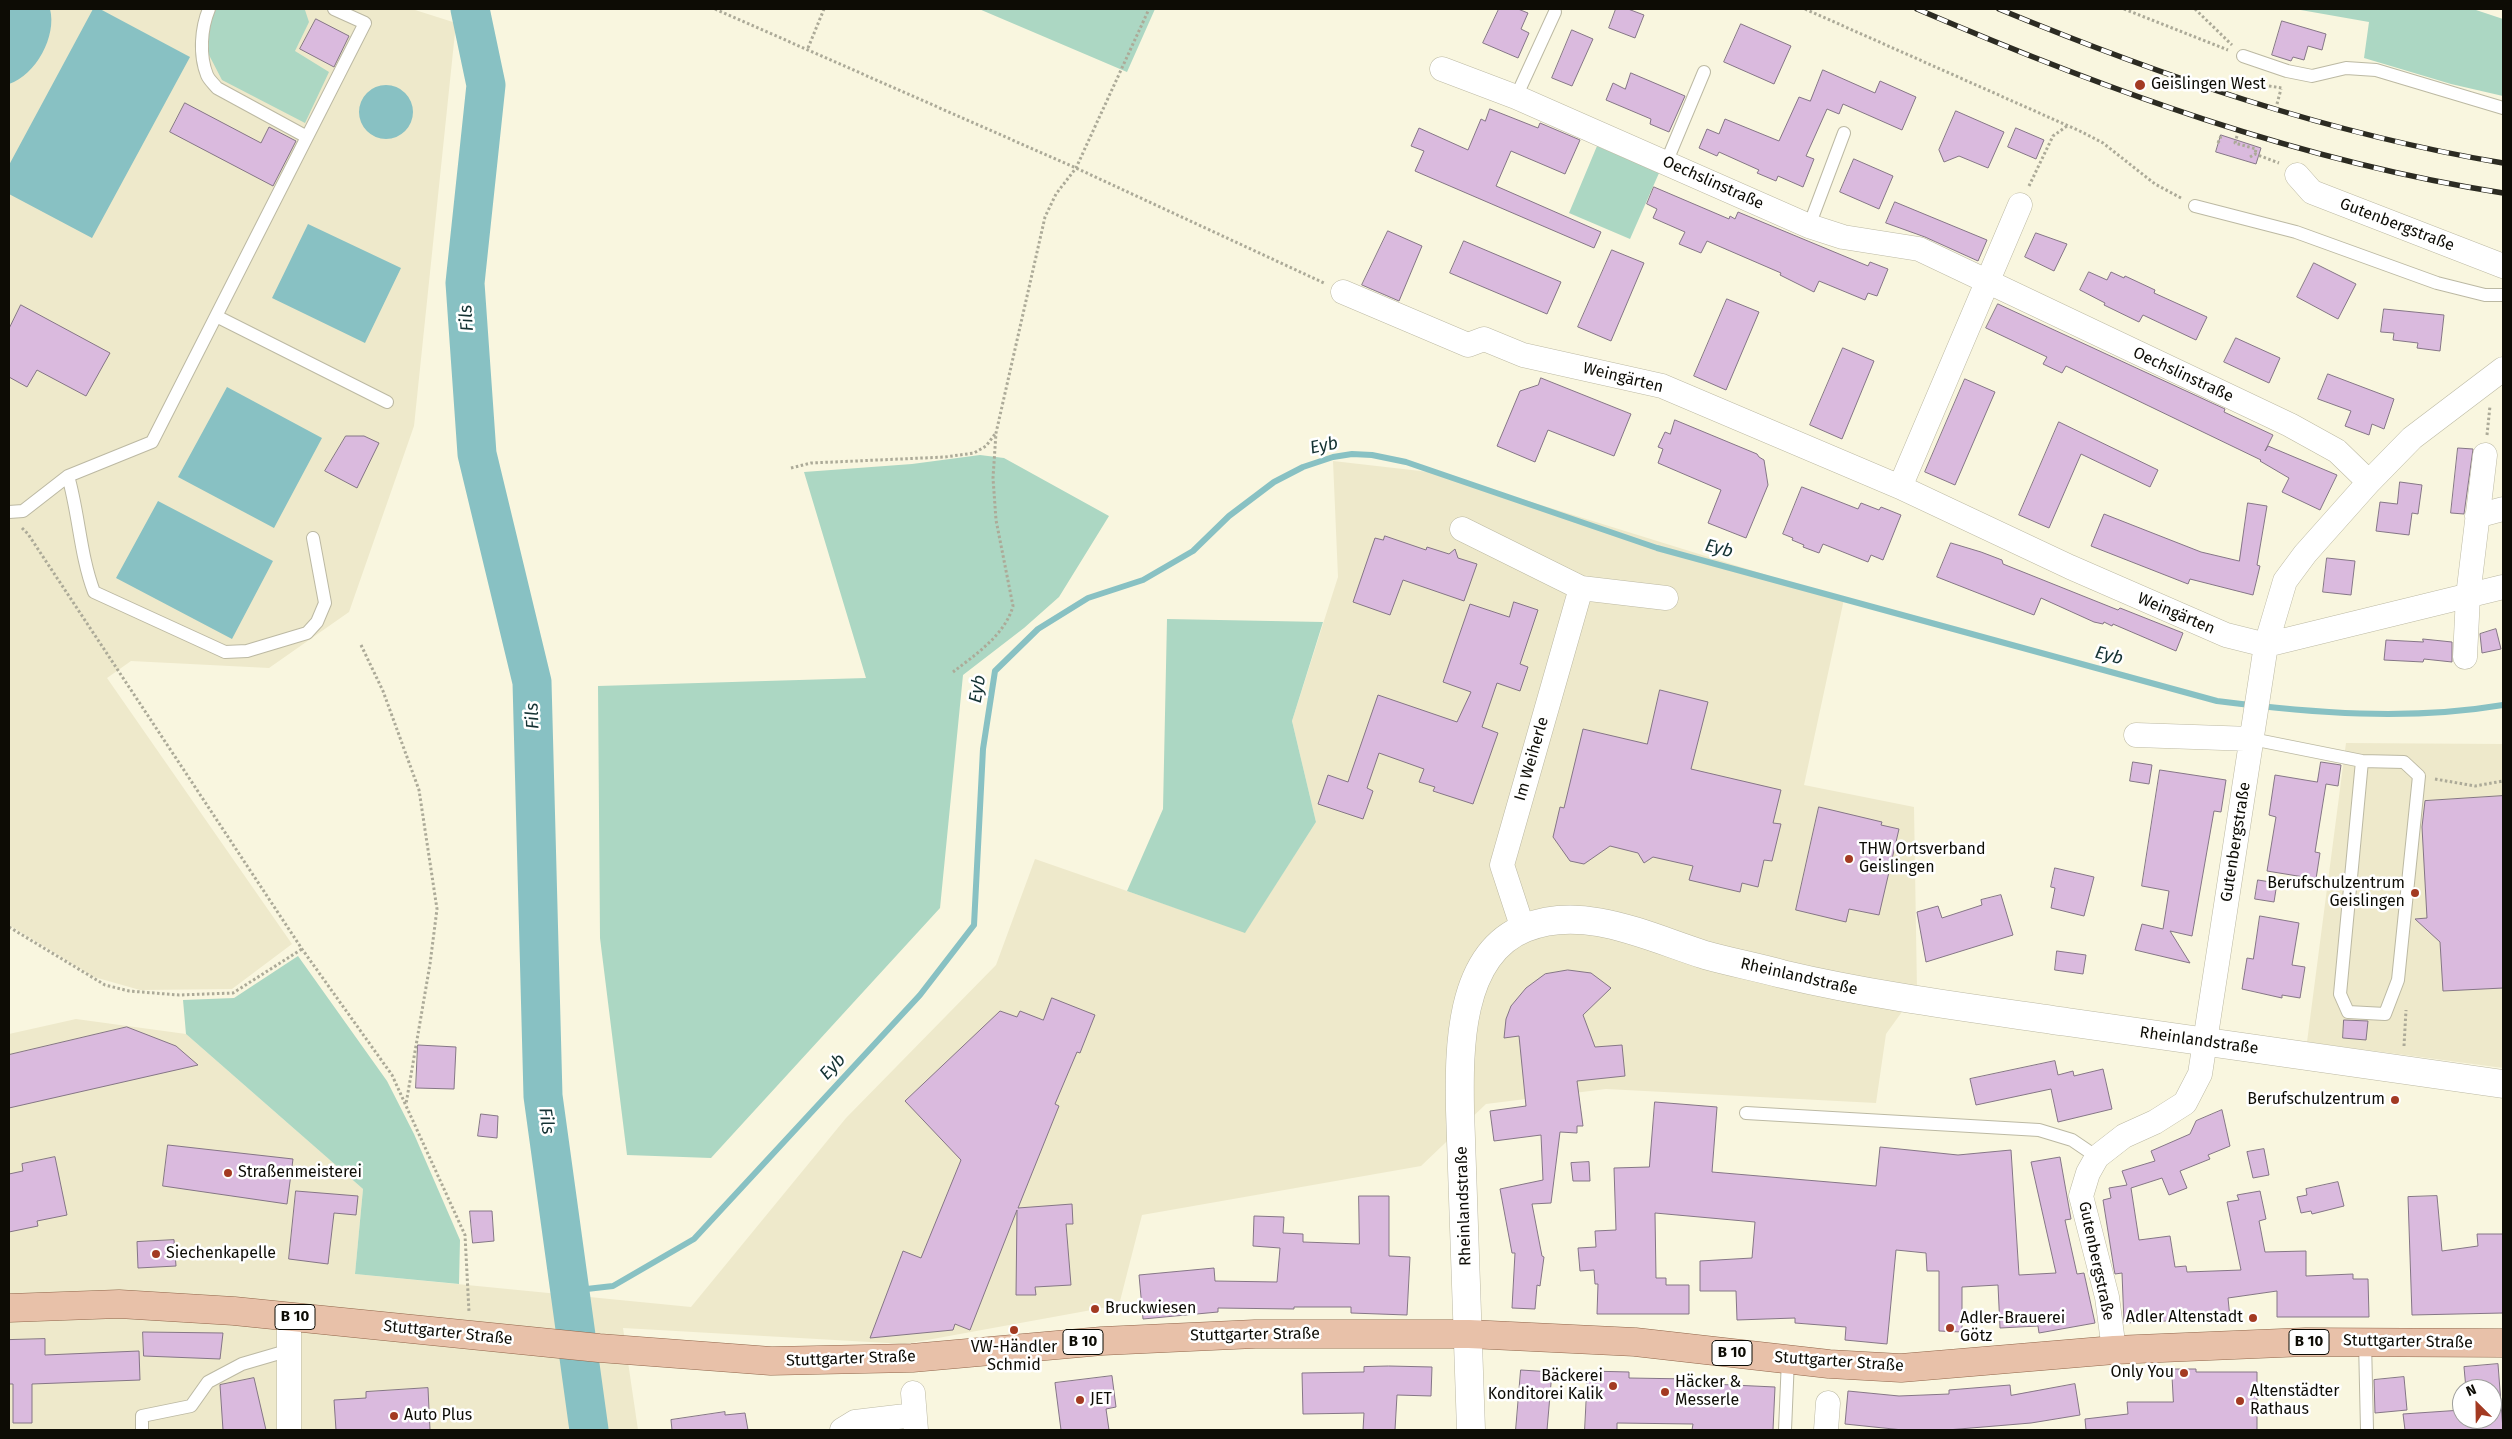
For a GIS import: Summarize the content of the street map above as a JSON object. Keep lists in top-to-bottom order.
{
  "streets": {
    "main road": ["Rheinlandstraße", "B 10", "Stuttgarter Straße"],
    "street": [
      "Oechslinstraße",
      "Gutenbergstraße",
      "Weingärten",
      "Im Weiherle"
    ]
  },
  "crossings": [
    ["Oechslinstraße", "Gutenbergstraße"],
    ["Gutenbergstraße", "Weingärten"],
    ["Gutenbergstraße", "Rheinlandstraße"],
    ["Gutenbergstraße", "Stuttgarter Straße"],
    ["Im Weiherle", "Rheinlandstraße"],
    ["Rheinlandstraße", "Stuttgarter Straße"]
  ],
  "water": ["Fils", "Eyb"],
  "places": [
    "Geislingen West",
    "THW Ortsverband Geislingen",
    "Berufschulzentrum Geislingen",
    "Berufschulzentrum",
    "Straßenmeisterei",
    "Siechenkapelle",
    "Bruckwiesen",
    "Adler Altenstadt",
    "Adler-Brauerei Götz",
    "VW-Händler Schmid",
    "Only You",
    "Bäckerei Konditorei Kalik",
    "Häcker & Messerle",
    "JET",
    "Altenstädter Rathaus",
    "Auto Plus"
  ],
  "north": "top left"
}
